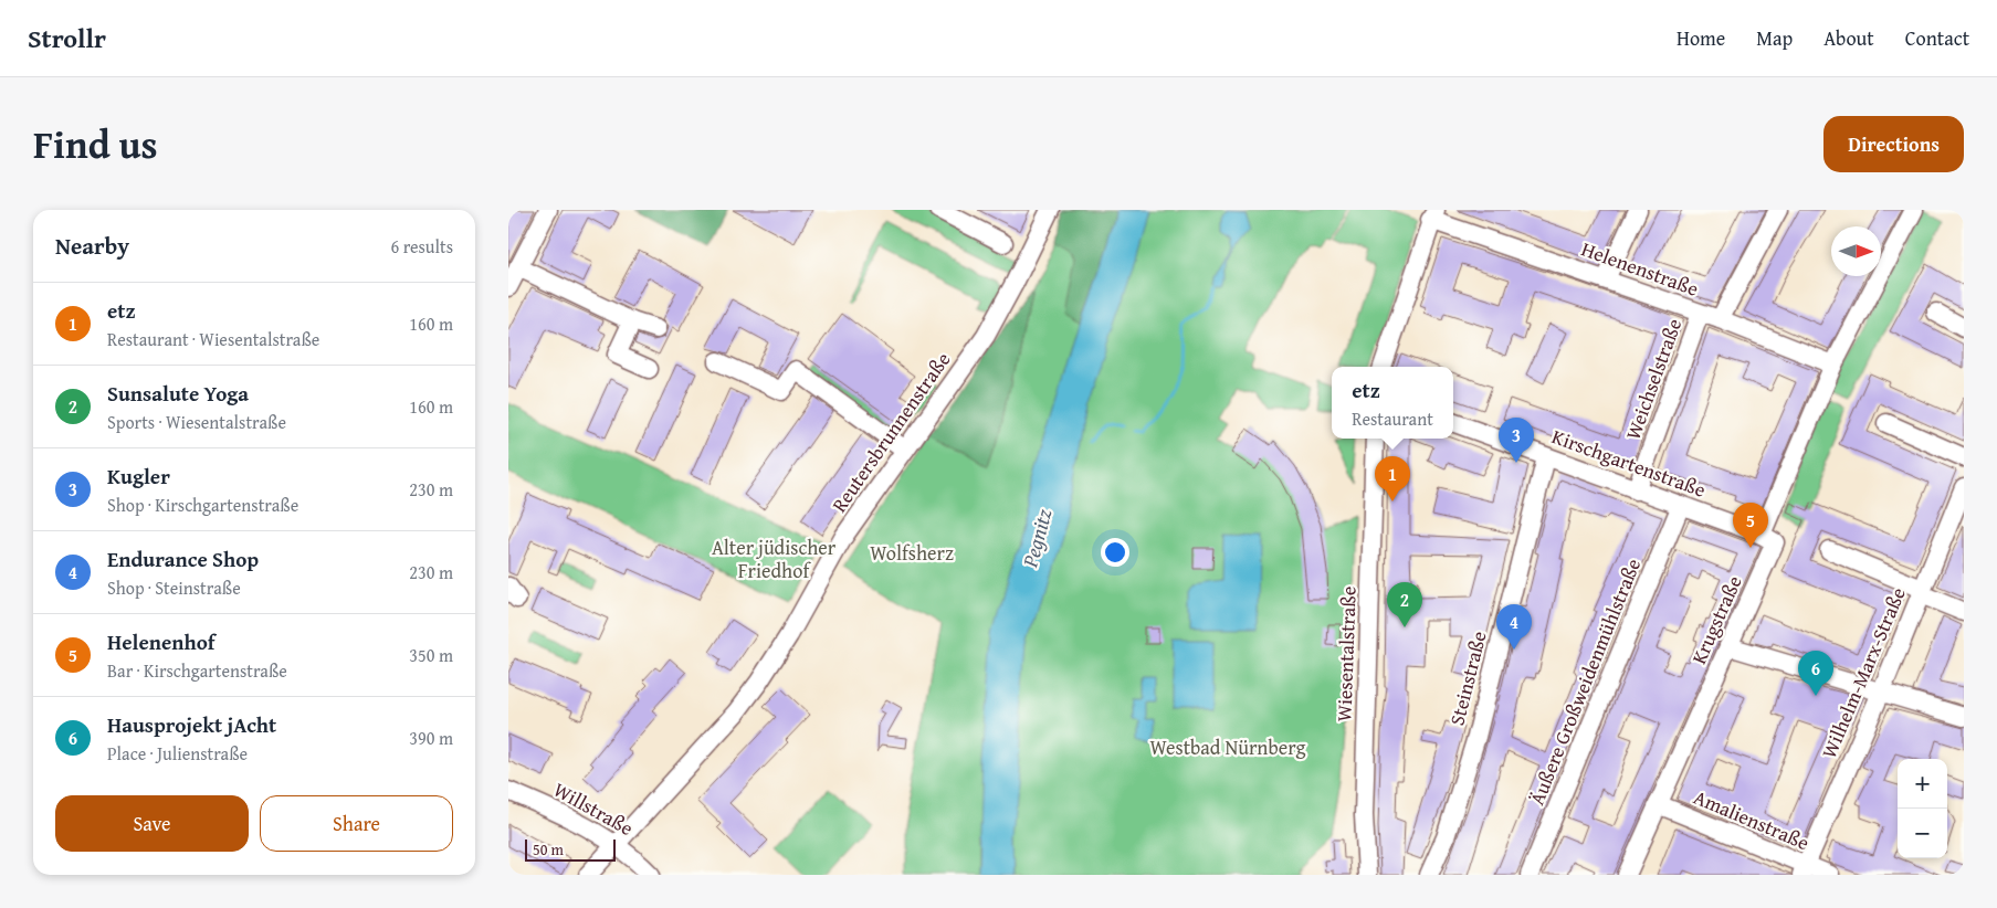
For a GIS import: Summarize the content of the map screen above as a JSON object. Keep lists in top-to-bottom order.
{
  "streets": {
    "street": [
      "Helenenstraße",
      "Weichselstraße",
      "Reutersbrunnenstraße",
      "Kirschgartenstraße",
      "Krugstraße",
      "Wiesentalstraße",
      "Wilhelm-Marx-Straße",
      "Steinstraße",
      "Äußere Großweidenmühlstraße",
      "Willstraße",
      "Amalienstraße"
    ]
  },
  "crossings": [
    ["Helenenstraße", "Weichselstraße"],
    ["Weichselstraße", "Kirschgartenstraße"],
    ["Reutersbrunnenstraße", "Willstraße"],
    ["Kirschgartenstraße", "Krugstraße"],
    ["Kirschgartenstraße", "Steinstraße"],
    ["Kirschgartenstraße", "Äußere Großweidenmühlstraße"],
    ["Krugstraße", "Amalienstraße"],
    ["Wilhelm-Marx-Straße", "Amalienstraße"]
  ],
  "water": ["Pegnitz"],
  "parks": ["Alter jüdischer Friedhof", "Wolfsherz", "Westbad Nürnberg"],
  "scale_bar": "50 m",
  "north": "right",
  "page": {
    "header": "Strollr",
    "nav": [
      "Home",
      "Map",
      "About",
      "Contact"
    ],
    "title": "Find us",
    "buttons": [
      "Directions",
      ["Save", "Share"]
    ],
    "heading": ["Nearby", "6 results"],
    "list": [
      {
        "mark": "1",
        "name": "etz",
        "note": "Restaurant · Wiesentalstraße",
        "value": "160 m"
      },
      {
        "mark": "2",
        "name": "Sunsalute Yoga",
        "note": "Sports · Wiesentalstraße",
        "value": "160 m"
      },
      {
        "mark": "3",
        "name": "Kugler",
        "note": "Shop · Kirschgartenstraße",
        "value": "230 m"
      },
      {
        "mark": "4",
        "name": "Endurance Shop",
        "note": "Shop · Steinstraße",
        "value": "230 m"
      },
      {
        "mark": "5",
        "name": "Helenenhof",
        "note": "Bar · Kirschgartenstraße",
        "value": "350 m"
      },
      {
        "mark": "6",
        "name": "Hausprojekt jAcht",
        "note": "Place · Julienstraße",
        "value": "390 m"
      }
    ],
    "popup": ["etz", "Restaurant"],
    "pins": [
      "3",
      "1",
      "5",
      "2",
      "4",
      "6"
    ],
    "map_buttons": ["+", "−"],
    "scale": "50 m"
  }
}
